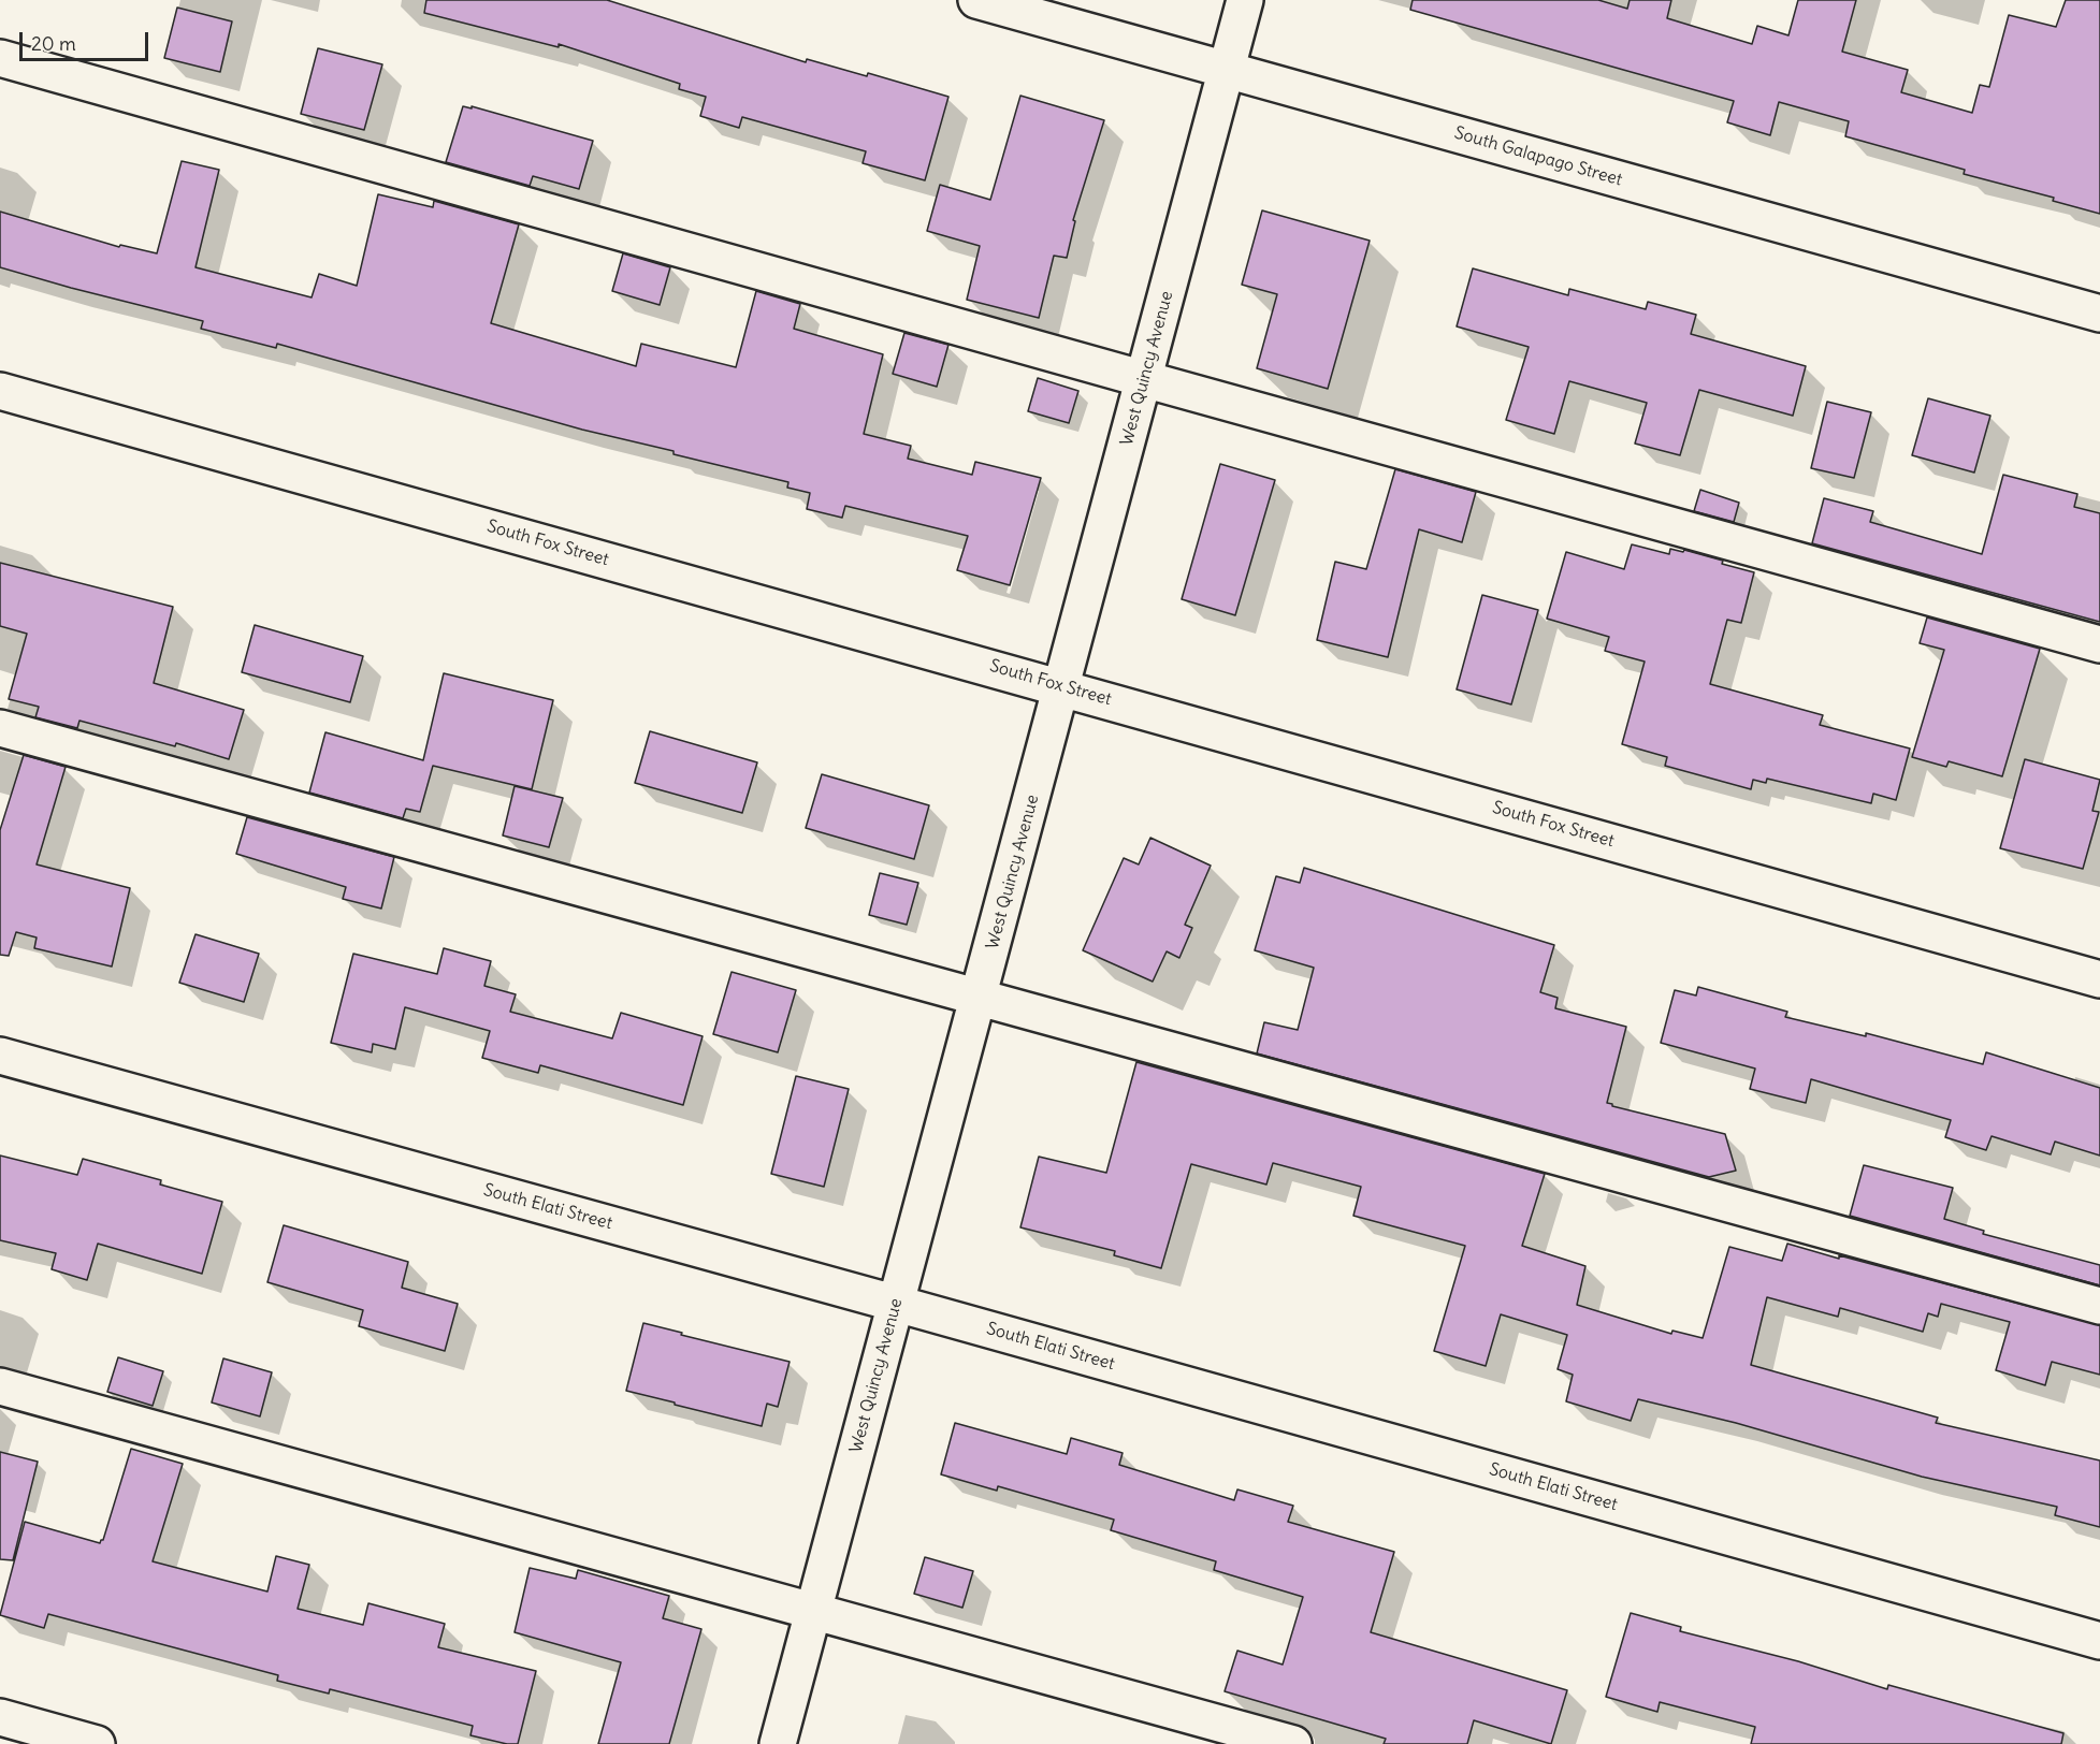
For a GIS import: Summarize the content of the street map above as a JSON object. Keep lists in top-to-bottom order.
{
  "streets": {
    "street": [
      "South Galapago Street",
      "West Quincy Avenue",
      "South Fox Street",
      "South Elati Street"
    ]
  },
  "crossings": [
    ["South Galapago Street", "West Quincy Avenue"],
    ["West Quincy Avenue", "South Fox Street"],
    ["West Quincy Avenue", "South Elati Street"]
  ],
  "scale_bar": "20 m"
}
